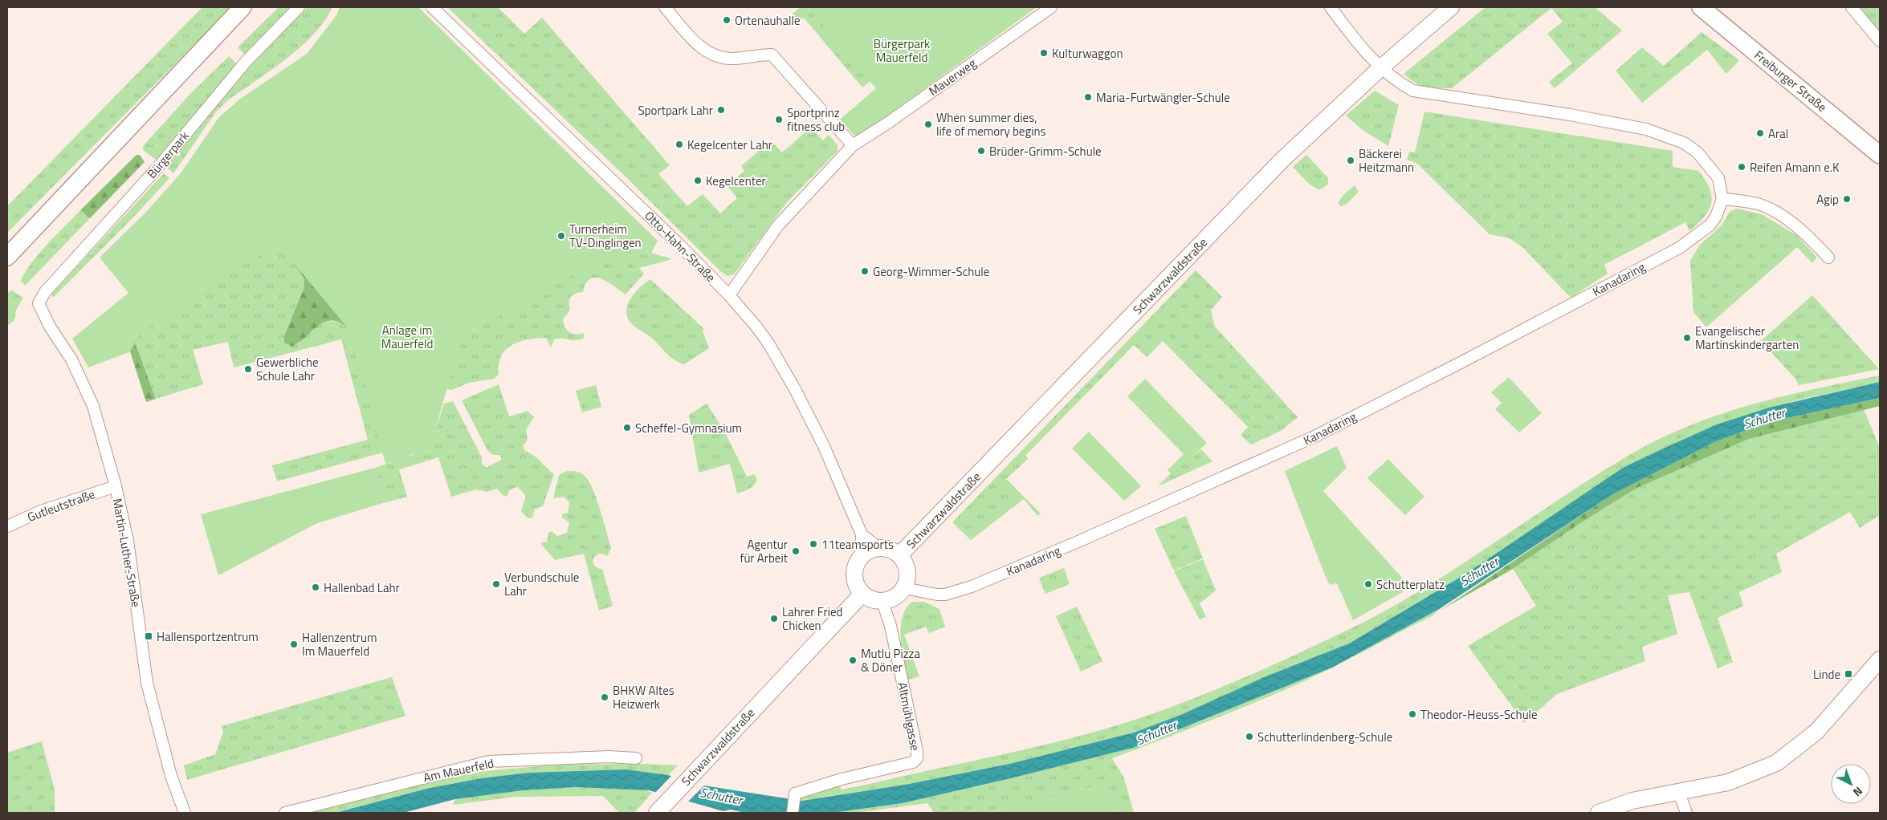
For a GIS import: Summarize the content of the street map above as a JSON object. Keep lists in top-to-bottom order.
{
  "streets": {
    "main road": ["Freiburger Straße"],
    "street": [
      "Mauerweg",
      "Bürgerpark",
      "Otto-Hahn-Straße",
      "Schwarzwaldstraße",
      "Kanadaring",
      "Gutleutstraße",
      "Martin-Luther-Straße",
      "Altmühlgasse",
      "Am Mauerfeld"
    ]
  },
  "crossings": [
    ["Mauerweg", "Otto-Hahn-Straße"],
    ["Bürgerpark", "Martin-Luther-Straße"],
    ["Otto-Hahn-Straße", "Schwarzwaldstraße"],
    ["Otto-Hahn-Straße", "Kanadaring"],
    ["Otto-Hahn-Straße", "Altmühlgasse"],
    ["Schwarzwaldstraße", "Kanadaring"],
    ["Schwarzwaldstraße", "Altmühlgasse"],
    ["Kanadaring", "Altmühlgasse"],
    ["Gutleutstraße", "Martin-Luther-Straße"]
  ],
  "water": ["Schutter"],
  "parks": ["Bürgerpark Mauerfeld", "Anlage im Mauerfeld"],
  "places": {
    "other": [
      "Ortenauhalle",
      "Kulturwaggon",
      "Maria-Furtwängler-Schule",
      "Sportpark Lahr",
      "Sportprinz fitness club",
      "When summer dies, life of memory begins",
      "Aral",
      "Kegelcenter Lahr",
      "Brüder-Grimm-Schule",
      "Bäckerei Heitzmann",
      "Reifen Amann e.K",
      "Kegelcenter",
      "Agip",
      "Turnerheim TV-Dinglingen",
      "Georg-Wimmer-Schule",
      "Evangelischer Martinskindergarten",
      "Gewerbliche Schule Lahr",
      "Scheffel-Gymnasium",
      "11teamsports",
      "Agentur für Arbeit",
      "Verbundschule Lahr",
      "Schutterplatz",
      "Hallenbad Lahr",
      "Lahrer Fried Chicken",
      "Hallenzentrum Im Mauerfeld",
      "Mutlu Pizza & Döner",
      "BHKW Altes Heizwerk",
      "Theodor-Heuss-Schule",
      "Schutterlindenberg-Schule"
    ],
    "transit": ["Hallensportzentrum", "Linde"]
  },
  "north": "bottom right"
}
